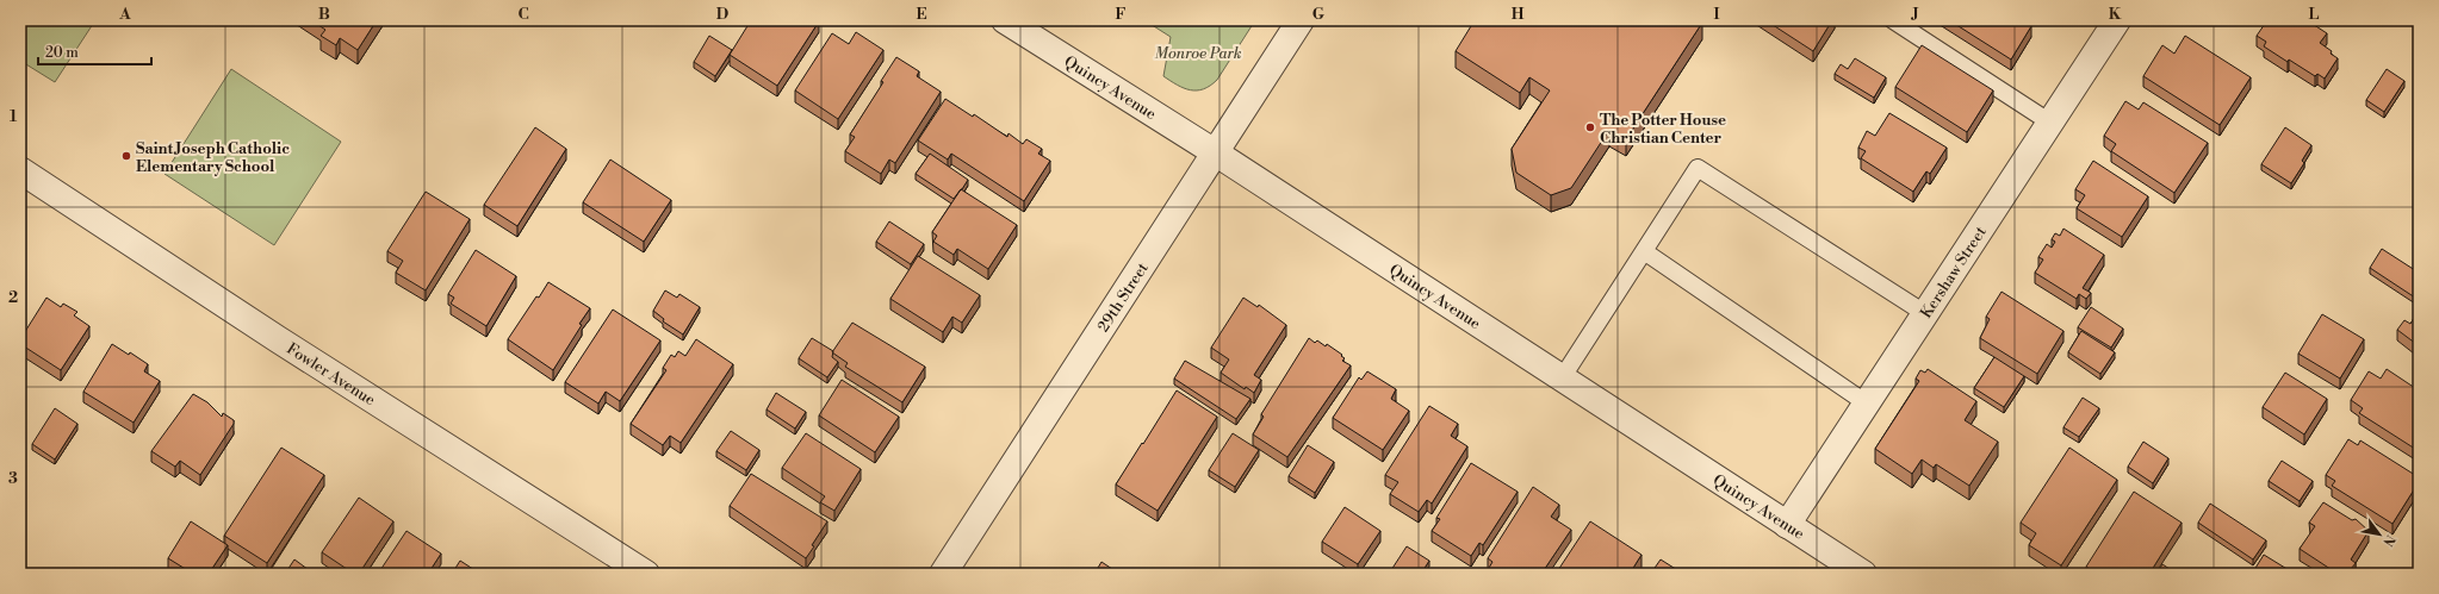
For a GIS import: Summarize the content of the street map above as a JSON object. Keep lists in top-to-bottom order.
{
  "streets": {
    "street": [
      "Quincy Avenue",
      "Kershaw Street",
      "29th Street",
      "Fowler Avenue"
    ]
  },
  "crossings": [
    ["Quincy Avenue", "Kershaw Street"],
    ["Quincy Avenue", "29th Street"]
  ],
  "parks": ["Monroe Park"],
  "places": ["The Potter House Christian Center", "Saint Joseph Catholic Elementary School"],
  "scale_bar": "20 m",
  "north": "bottom right",
  "grid": {
    "columns": [
      "A",
      "B",
      "C",
      "D",
      "E",
      "F",
      "G",
      "H",
      "I",
      "J",
      "K",
      "L"
    ],
    "rows": ["1", "2", "3"]
  }
}
